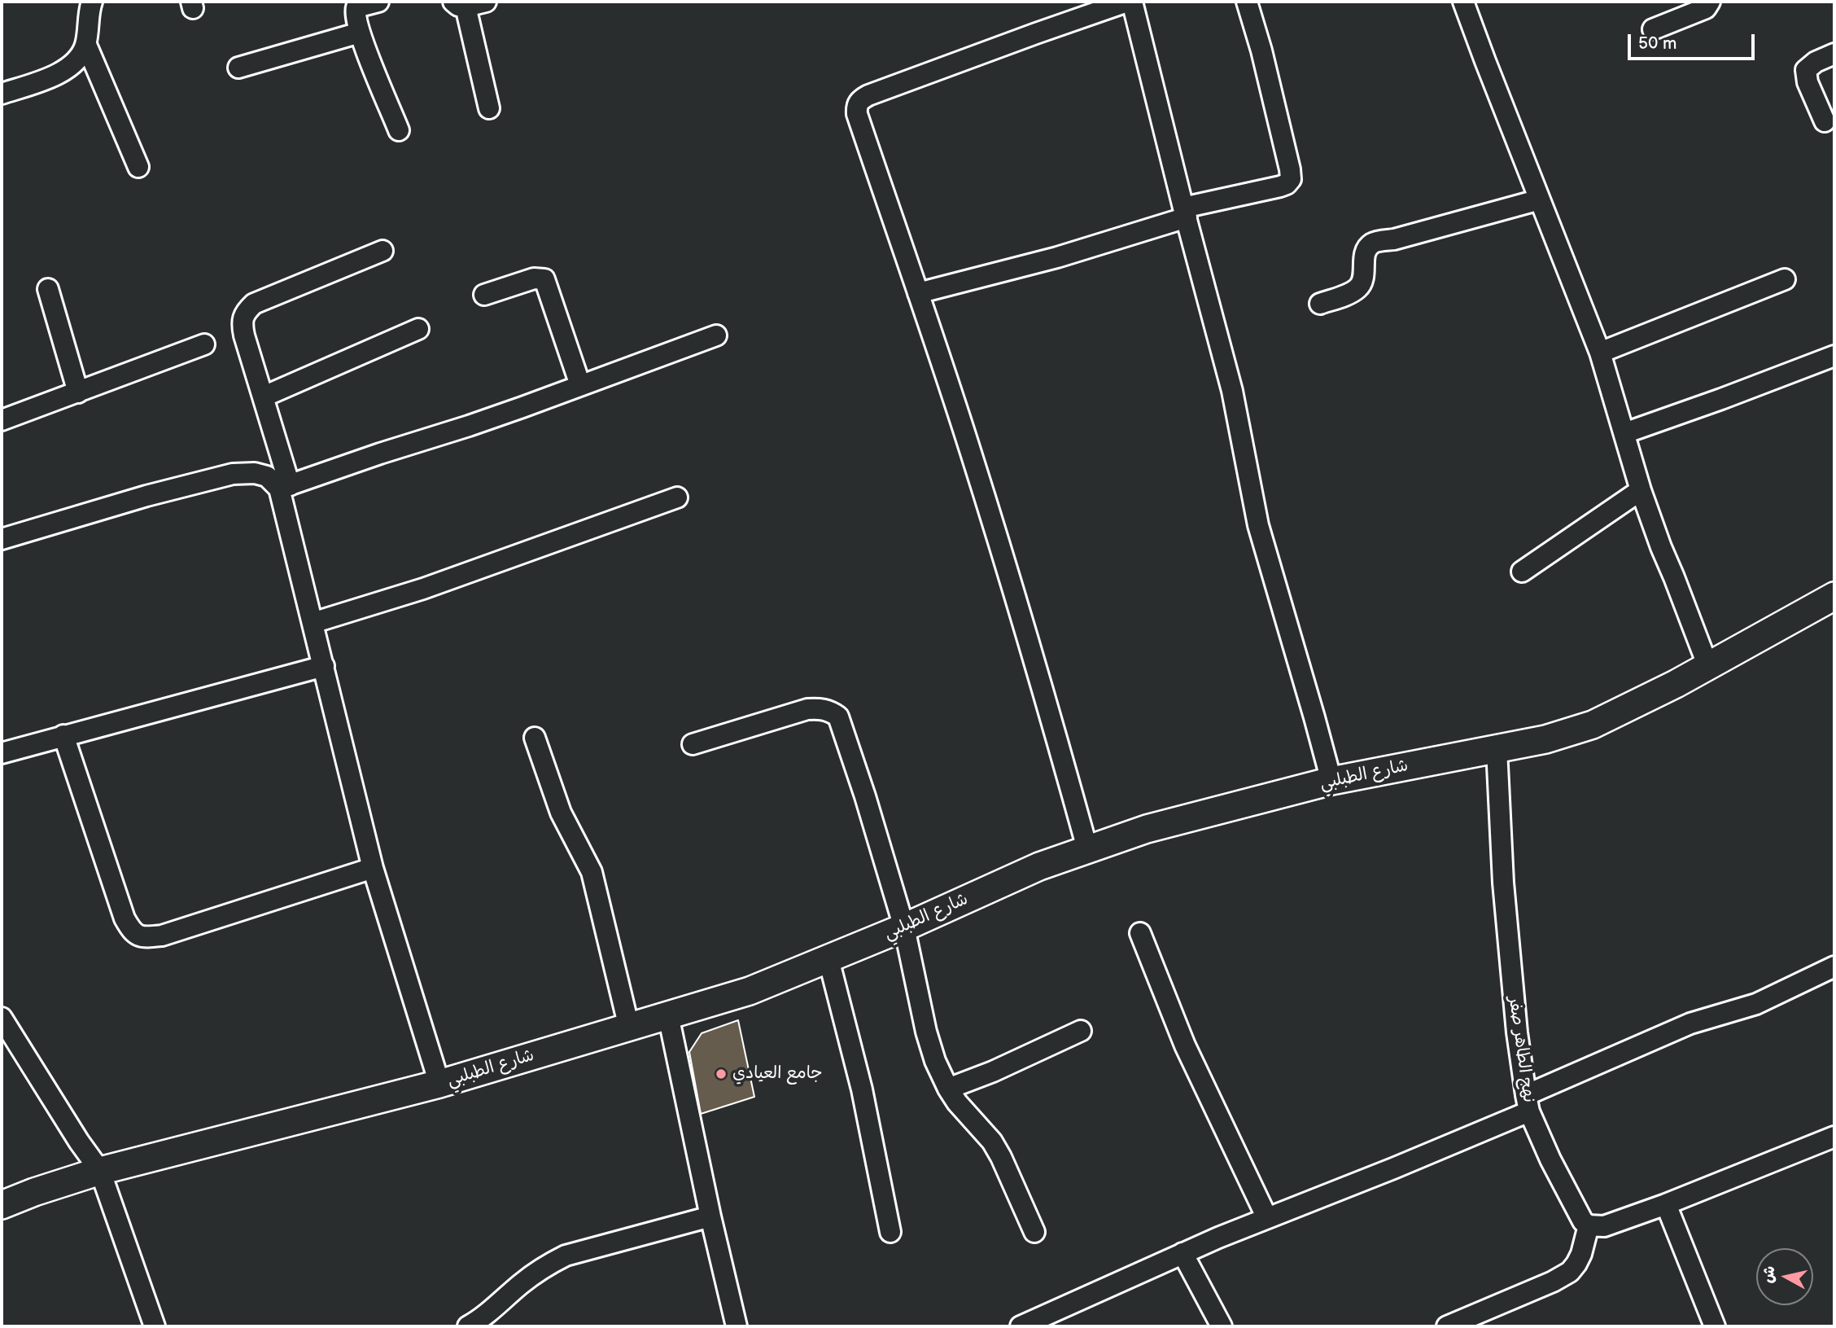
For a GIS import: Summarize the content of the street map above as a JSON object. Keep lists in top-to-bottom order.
{
  "streets": {
    "street": ["شارع الطبلبي", "نهج الطاهر صفر"]
  },
  "crossings": [
    ["شارع الطبلبي", "نهج الطاهر صفر"]
  ],
  "places": ["جامع العيادي"],
  "scale_bar": "50 m",
  "north": "left"
}
